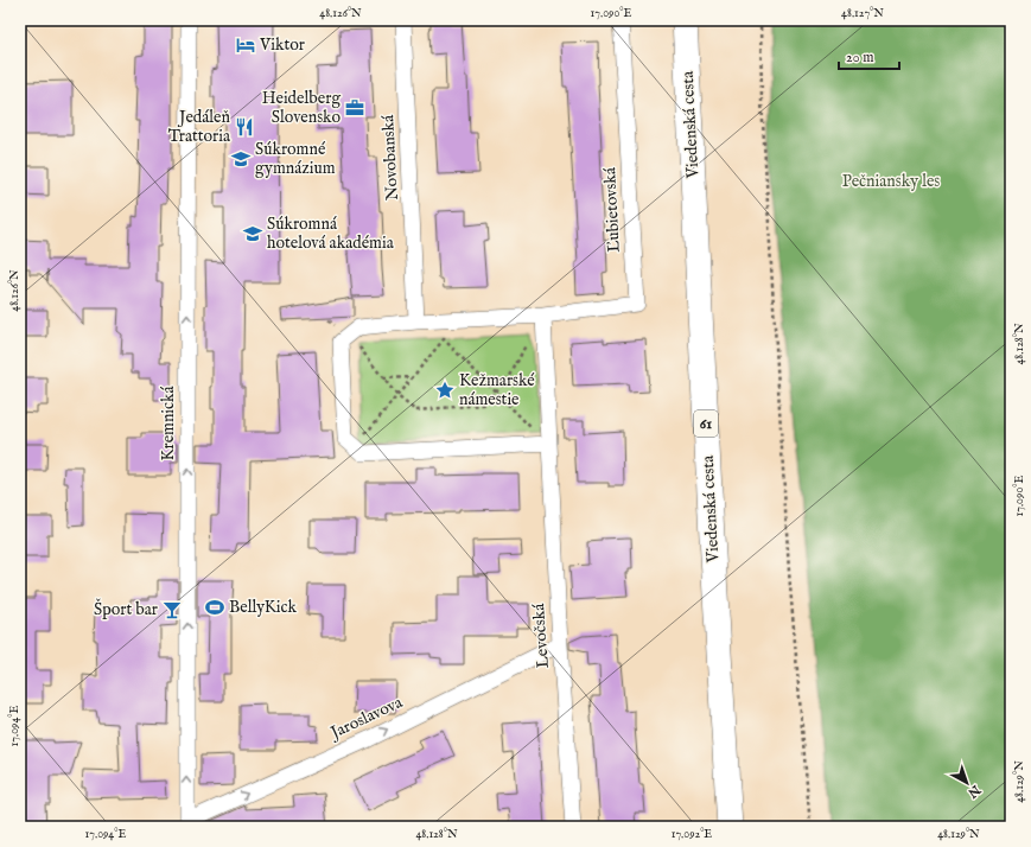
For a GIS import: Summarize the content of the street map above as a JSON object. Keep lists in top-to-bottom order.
{
  "streets": {
    "main road": ["Viedenská cesta", "61"],
    "street": [
      "Novobanská",
      "Ľubietovská",
      "Kremnická",
      "Levočská",
      "Jaroslavova"
    ]
  },
  "crossings": [
    ["Kremnická", "Jaroslavova"],
    ["Levočská", "Jaroslavova"]
  ],
  "one_way": ["Kremnická", "Jaroslavova"],
  "parks": ["Pečniansky les"],
  "places": {
    "hotel": ["Viktor"],
    "office": ["Heidelberg Slovensko"],
    "restaurant": ["Jedáleň Trattoria"],
    "school or university": ["Súkromné gymnázium", "Súkromná hotelová akadémia"],
    "place": ["Kežmarské námestie"],
    "sports": ["BellyKick"],
    "bar": ["Šport bar"]
  },
  "scale_bar": "20 m",
  "north": "bottom right",
  "coordinates": [
    "48.126°N",
    "17.090°E",
    "48.127°N",
    "48.128°N",
    "17.094°E",
    "48.129°N",
    "17.092°E"
  ]
}
